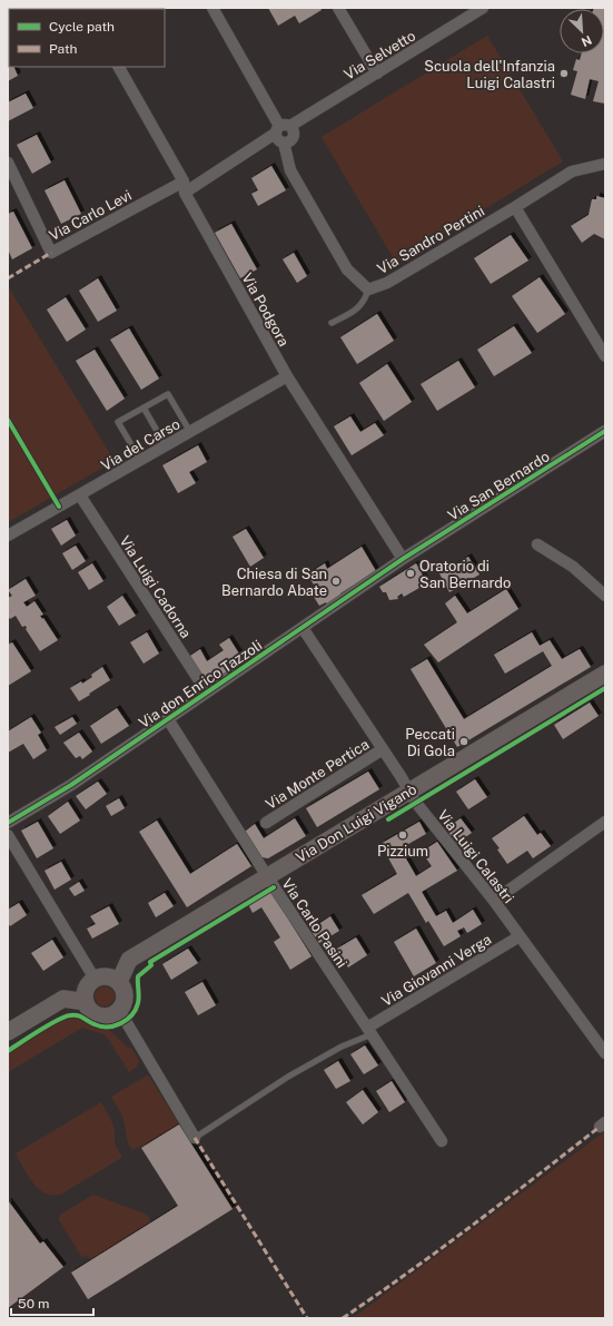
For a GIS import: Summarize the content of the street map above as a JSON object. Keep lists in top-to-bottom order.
{
  "streets": {
    "street": [
      "Via Selvetto",
      "Via Carlo Levi",
      "Via Sandro Pertini",
      "Via Podgora",
      "Via del Carso",
      "Via San Bernardo",
      "Via Luigi Cadorna",
      "Via don Enrico Tazzoli",
      "Via Monte Pertica",
      "Via Don Luigi Viganò",
      "Via Luigi Calastri",
      "Via Carlo Pasini",
      "Via Giovanni Verga"
    ]
  },
  "crossings": [
    ["Via Selvetto", "Via Carlo Levi"],
    ["Via Selvetto", "Via Podgora"],
    ["Via Carlo Levi", "Via Podgora"],
    ["Via Podgora", "Via del Carso"],
    ["Via Podgora", "Via San Bernardo"],
    ["Via Podgora", "Via don Enrico Tazzoli"],
    ["Via del Carso", "Via Luigi Cadorna"],
    ["Via San Bernardo", "Via don Enrico Tazzoli"],
    ["Via Luigi Cadorna", "Via don Enrico Tazzoli"],
    ["Via don Enrico Tazzoli", "Via Luigi Calastri"],
    ["Via don Enrico Tazzoli", "Via Carlo Pasini"],
    ["Via Monte Pertica", "Via Luigi Calastri"],
    ["Via Don Luigi Viganò", "Via Luigi Calastri"],
    ["Via Don Luigi Viganò", "Via Carlo Pasini"],
    ["Via Luigi Calastri", "Via Giovanni Verga"],
    ["Via Carlo Pasini", "Via Giovanni Verga"]
  ],
  "places": [
    "Scuola dell'Infanzia Luigi Calastri",
    "Oratorio di San Bernardo",
    "Chiesa di San Bernardo Abate",
    "Peccati Di Gola",
    "Pizzium"
  ],
  "legend": ["Cycle path", "Path"],
  "scale_bar": "50 m",
  "north": "bottom right"
}
